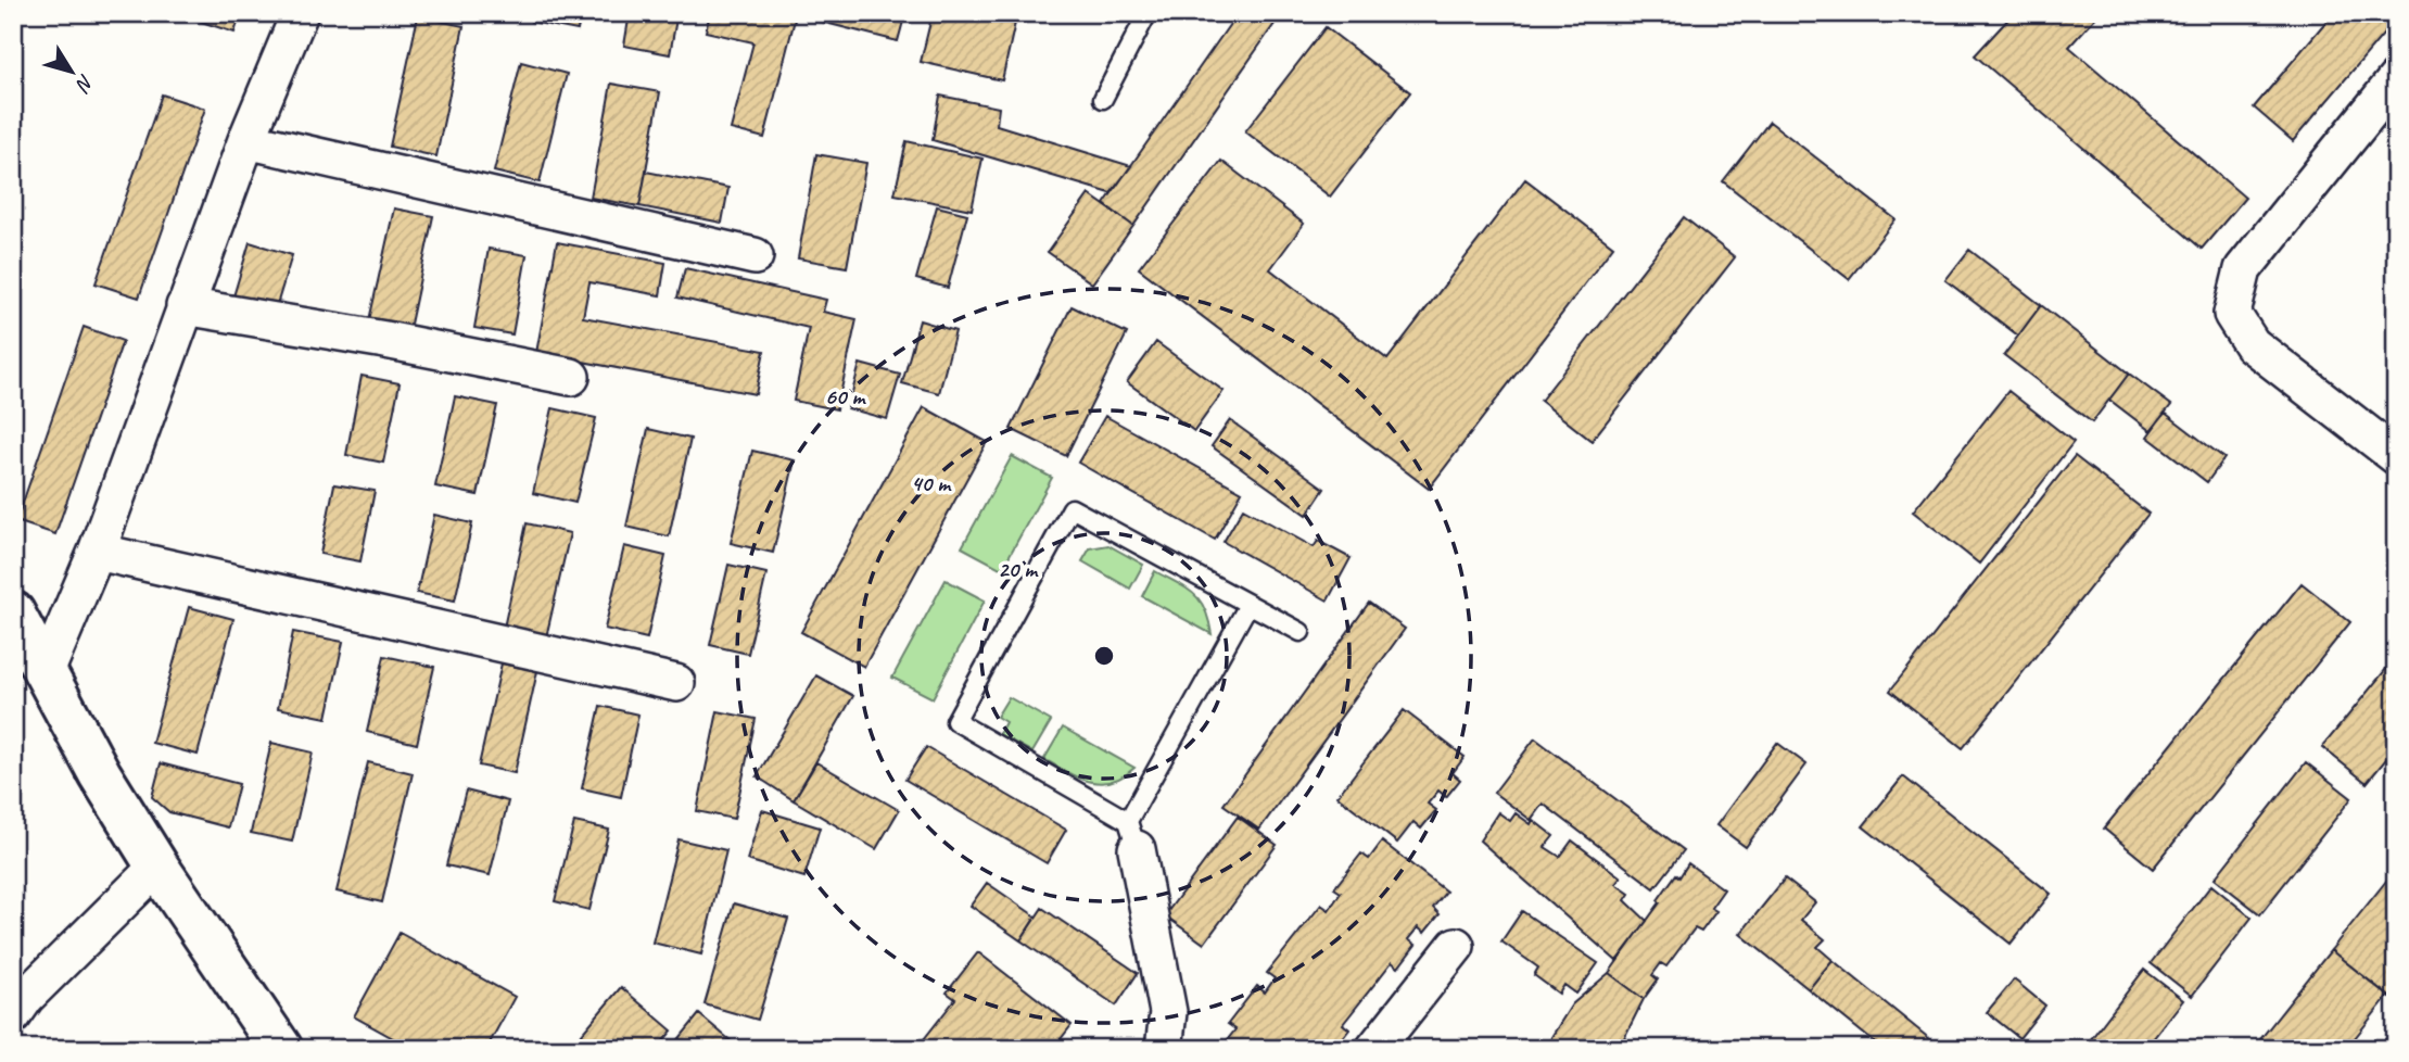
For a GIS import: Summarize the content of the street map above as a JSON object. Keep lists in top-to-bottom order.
{
  "north": "bottom right",
  "rings": ["60 m", "40 m", "20 m"]
}
